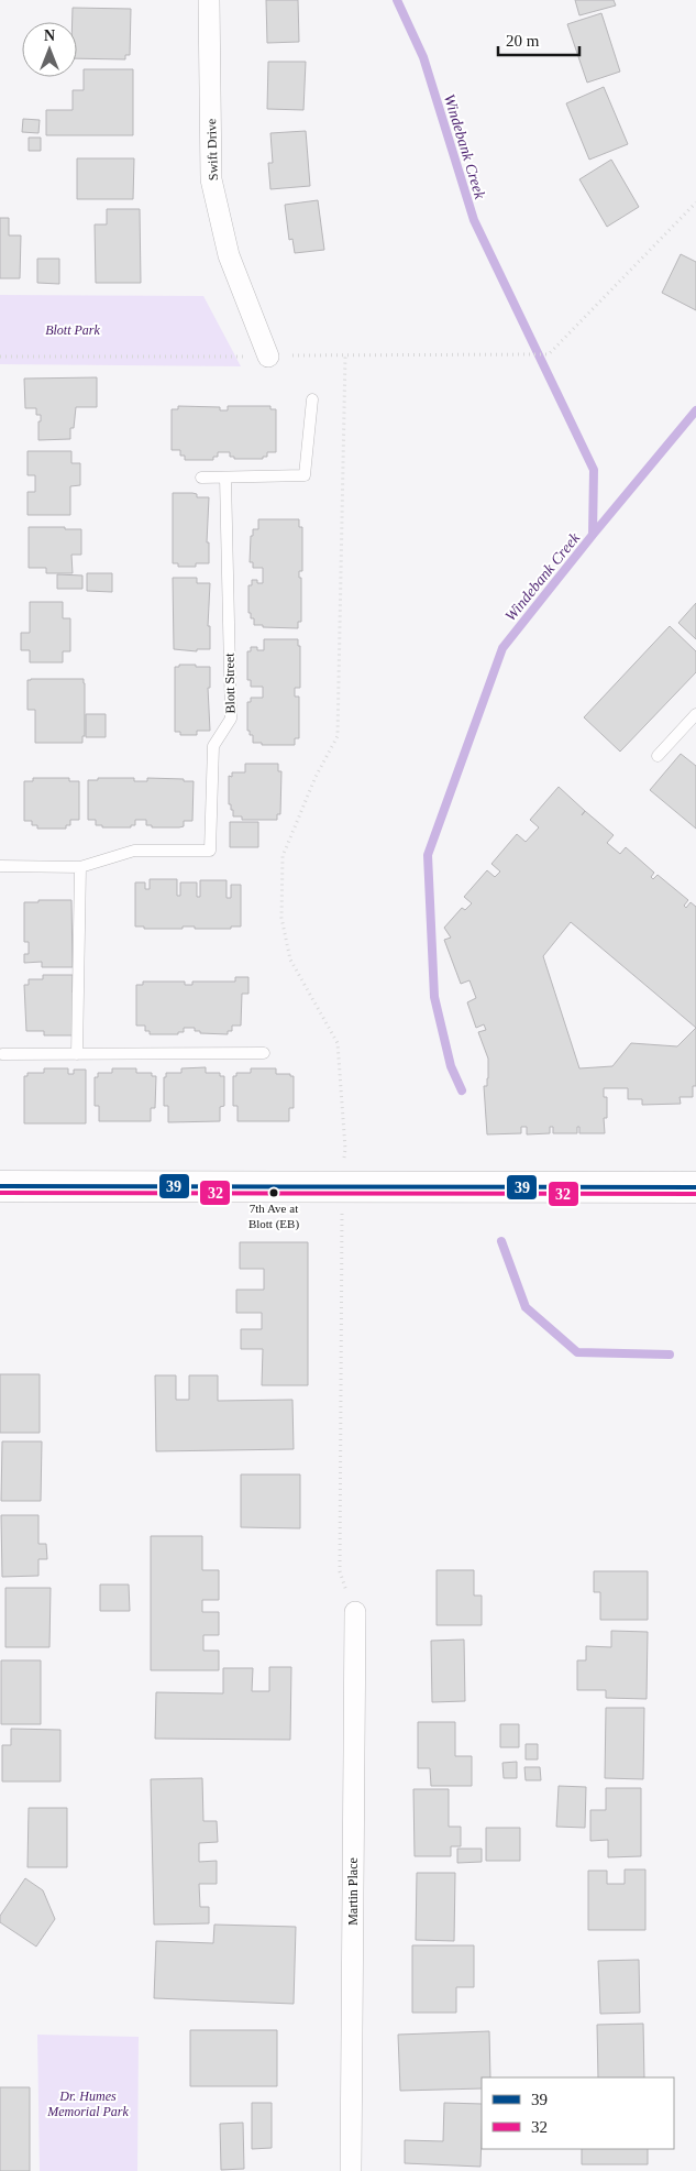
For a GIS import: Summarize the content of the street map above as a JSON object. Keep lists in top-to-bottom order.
{
  "streets": {
    "street": ["Swift Drive", "Martin Place"],
    "lane": ["Blott Street"]
  },
  "water": ["Windebank Creek"],
  "parks": ["Blott Park", "Dr. Humes Memorial Park"],
  "places": ["7th Ave at Blott (EB)"],
  "lines": ["transit line 39", "transit line 32"],
  "legend": ["39", "32"],
  "scale_bar": "20 m",
  "north": "top"
}
